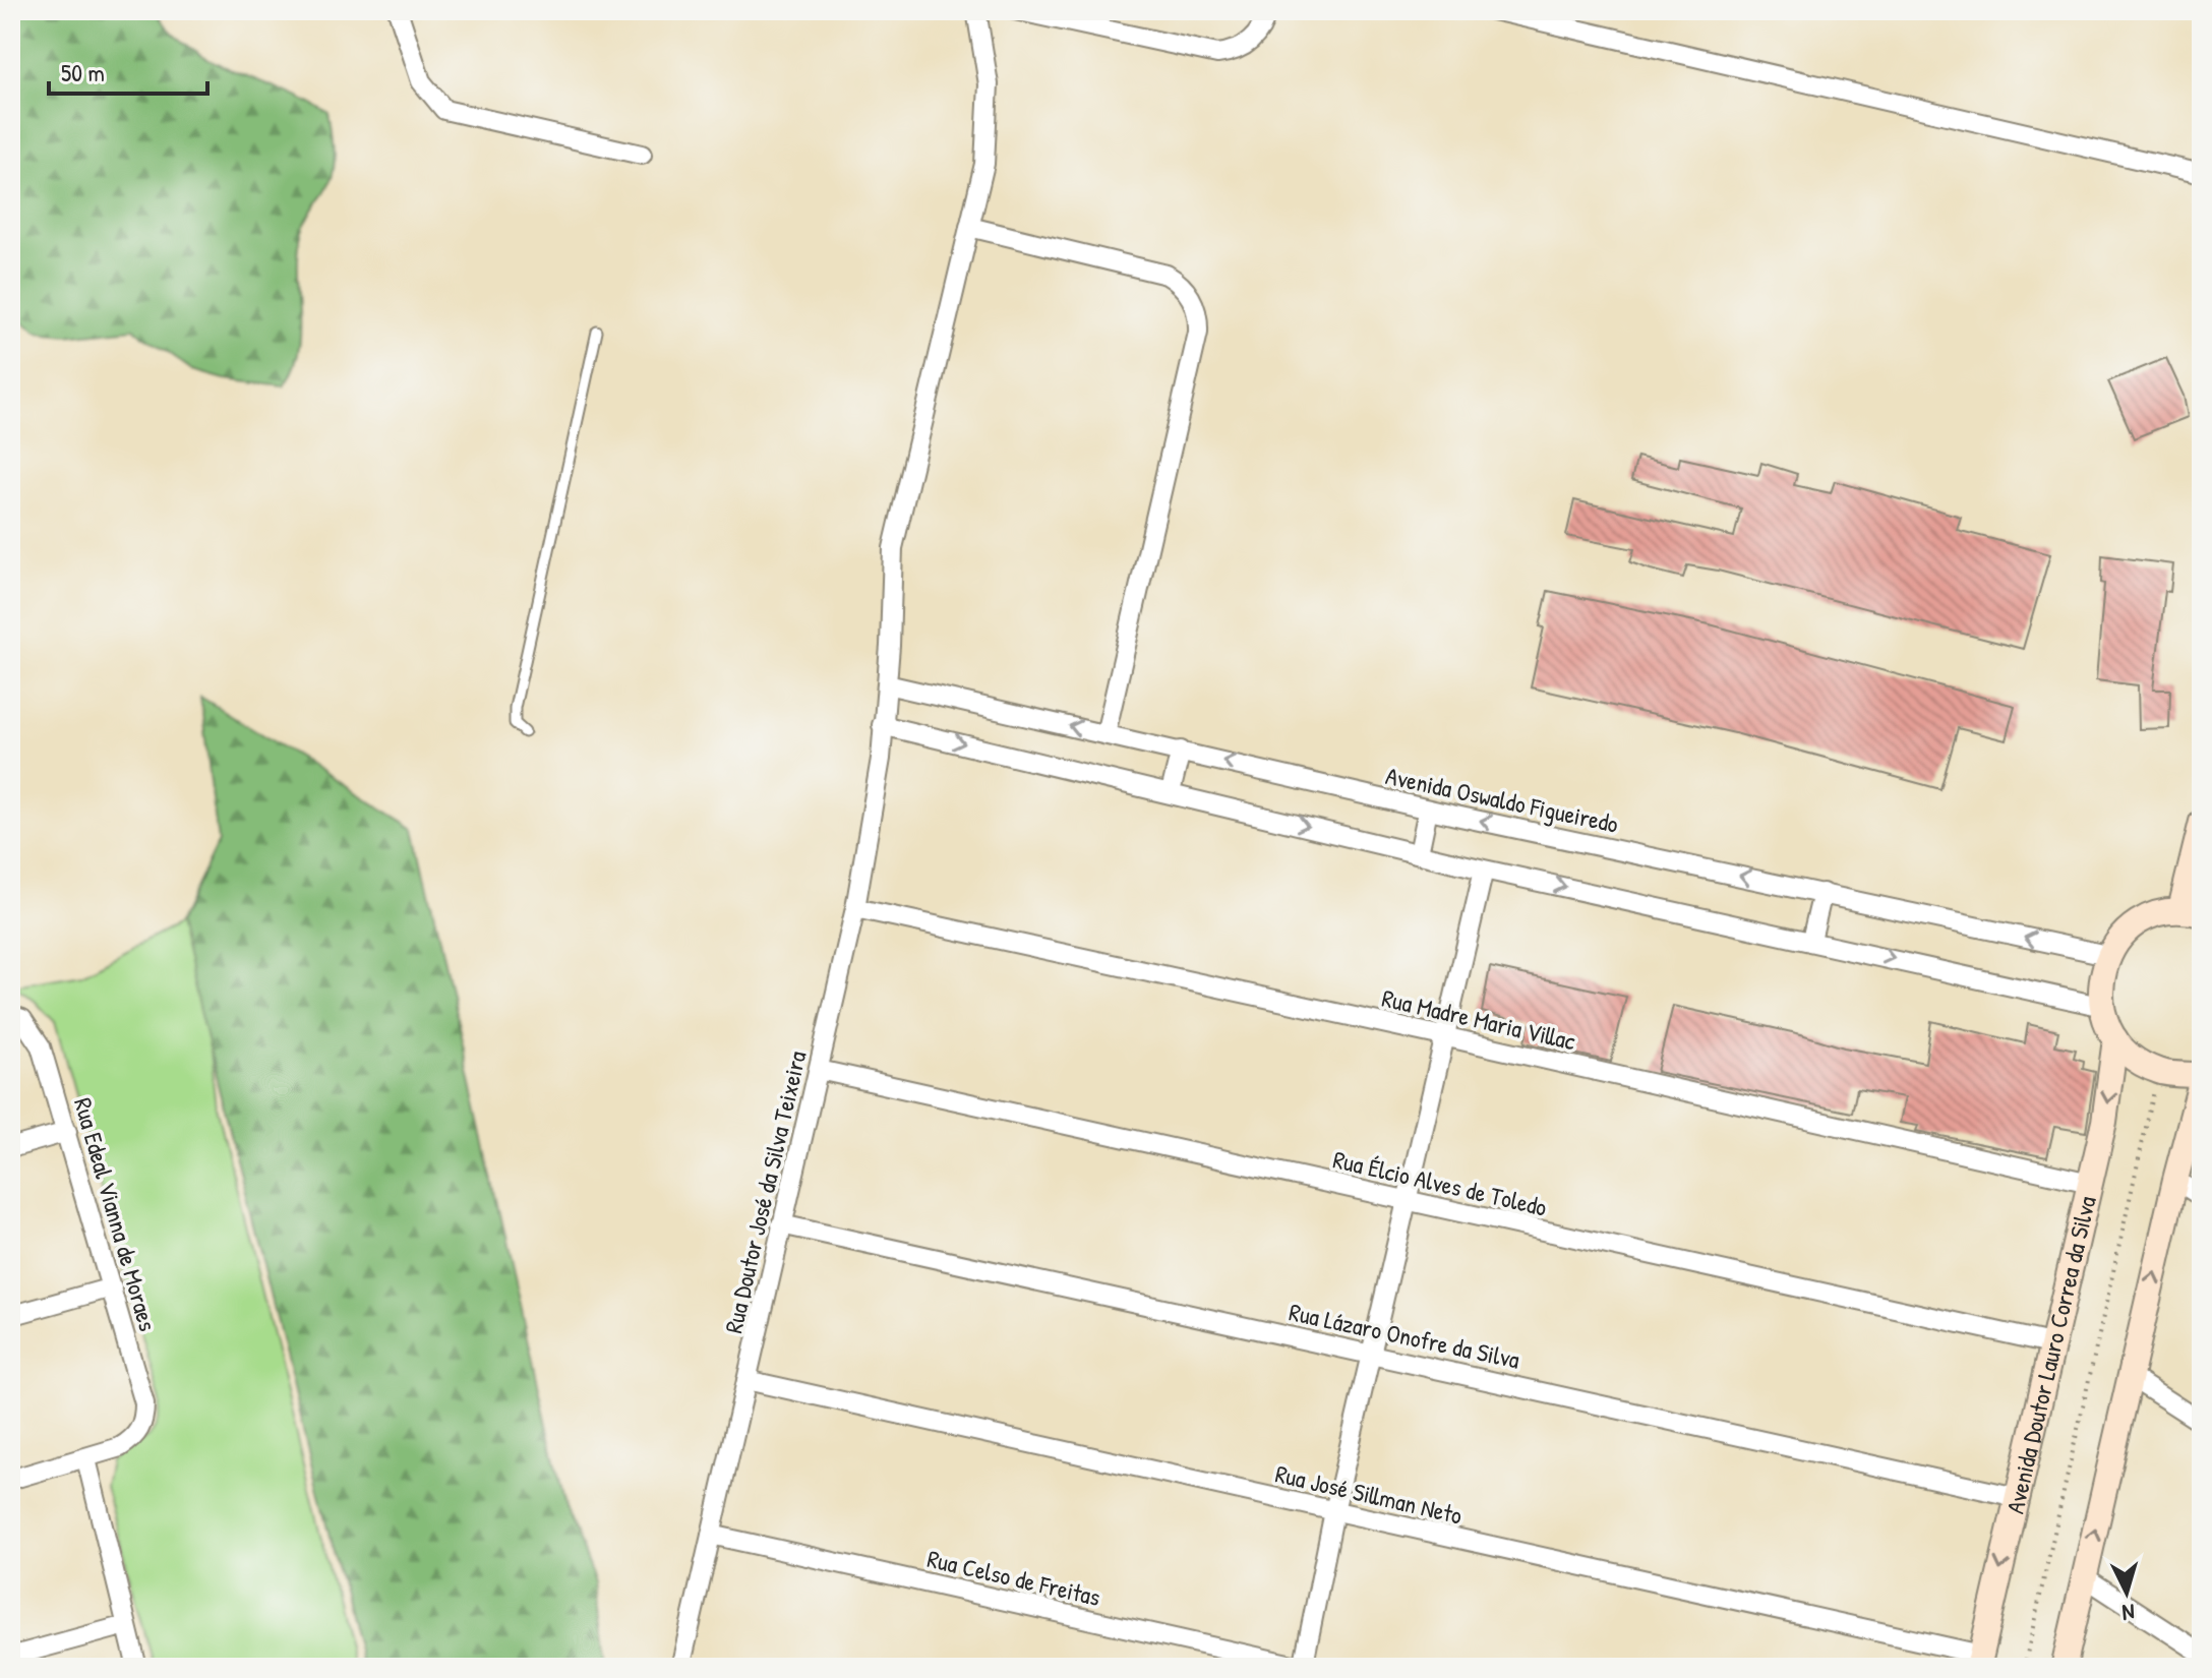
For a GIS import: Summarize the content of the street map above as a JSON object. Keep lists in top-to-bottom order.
{
  "streets": {
    "main road": ["Avenida Doutor Lauro Correa da Silva"],
    "street": [
      "Avenida Oswaldo Figueiredo",
      "Rua Madre Maria Villac",
      "Rua Élcio Alves de Toledo",
      "Rua Doutor José da Silva Teixeira",
      "Rua Edeal Vianna de Moraes",
      "Rua Lázaro Onofre da Silva",
      "Rua José Sillman Neto",
      "Rua Celso de Freitas"
    ]
  },
  "crossings": [
    ["Avenida Oswaldo Figueiredo", "Rua Doutor José da Silva Teixeira"],
    ["Rua Madre Maria Villac", "Rua Doutor José da Silva Teixeira"],
    ["Rua Madre Maria Villac", "Avenida Doutor Lauro Correa da Silva"],
    ["Rua Élcio Alves de Toledo", "Rua Doutor José da Silva Teixeira"],
    ["Rua Élcio Alves de Toledo", "Avenida Doutor Lauro Correa da Silva"],
    ["Rua Doutor José da Silva Teixeira", "Rua Lázaro Onofre da Silva"],
    ["Rua Doutor José da Silva Teixeira", "Rua José Sillman Neto"],
    ["Rua Doutor José da Silva Teixeira", "Rua Celso de Freitas"],
    ["Rua Lázaro Onofre da Silva", "Avenida Doutor Lauro Correa da Silva"],
    ["Avenida Doutor Lauro Correa da Silva", "Rua José Sillman Neto"]
  ],
  "scale_bar": "50 m",
  "north": "bottom"
}
